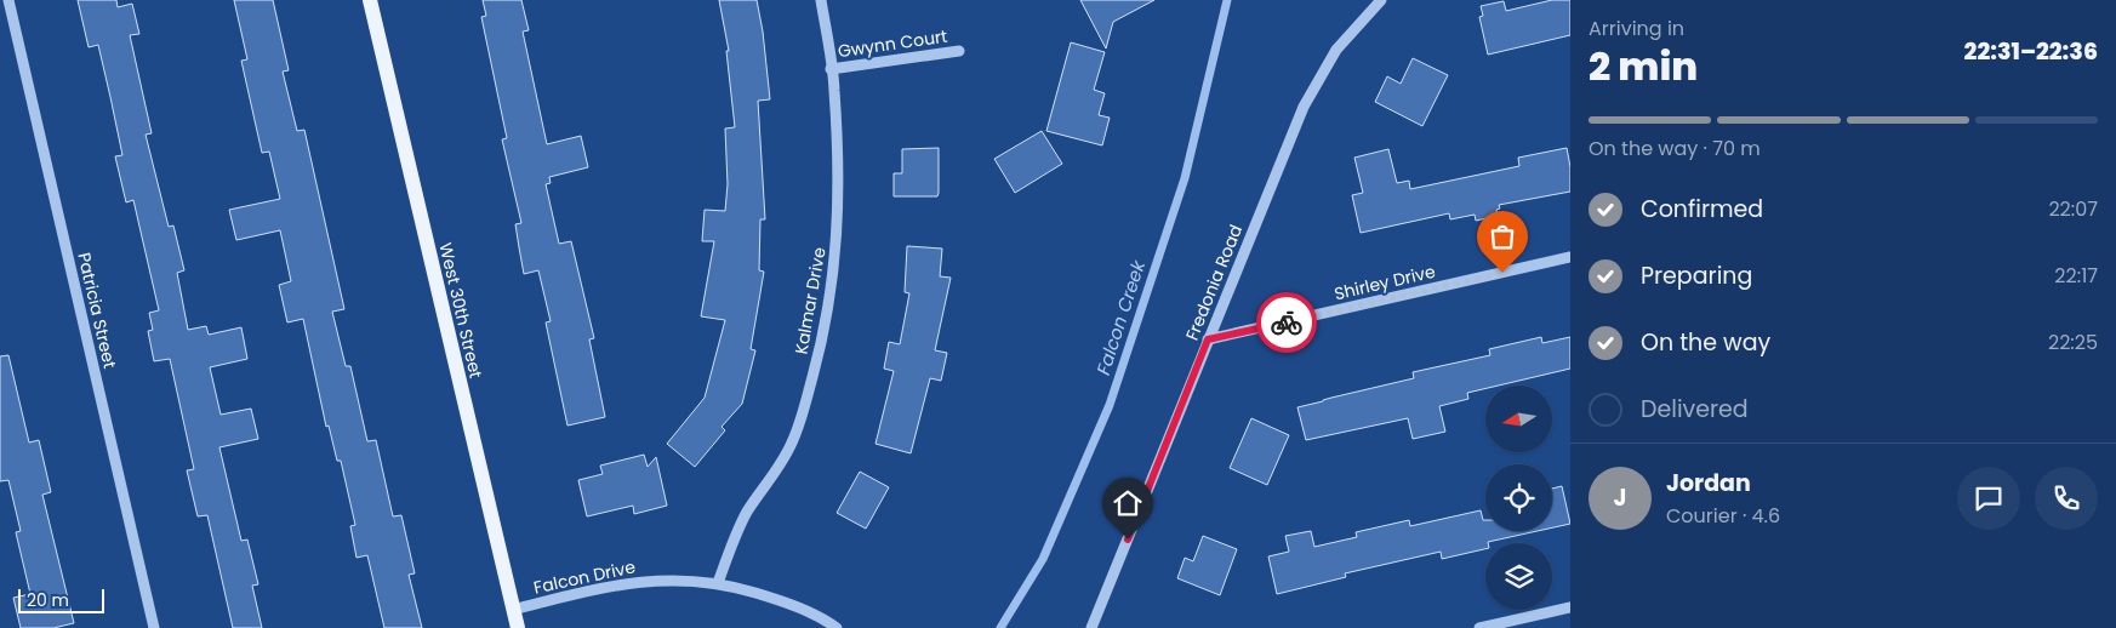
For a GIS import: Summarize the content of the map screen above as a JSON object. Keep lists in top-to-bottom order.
{
  "streets": {
    "main road": ["West 30th Street"],
    "street": [
      "Gwynn Court",
      "Fredonia Road",
      "Shirley Drive",
      "Kalmar Drive",
      "Patricia Street",
      "Falcon Drive"
    ]
  },
  "crossings": [
    ["Gwynn Court", "Kalmar Drive"],
    ["Fredonia Road", "Shirley Drive"],
    ["Kalmar Drive", "Falcon Drive"],
    ["West 30th Street", "Falcon Drive"]
  ],
  "water": ["Falcon Creek"],
  "scale_bar": "20 m",
  "north": "left",
  "page": {
    "heading": ["2 min", "Arriving in", "22:31–22:36"],
    "panel": ["Jordan", "Courier · 4.6"],
    "bar": "On the way · 70 m",
    "list": [
      ["Confirmed", "22:07"],
      ["Preparing", "22:17"],
      ["On the way", "22:25"],
      "Delivered"
    ],
    "round": "J",
    "scale": "20 m"
  }
}
